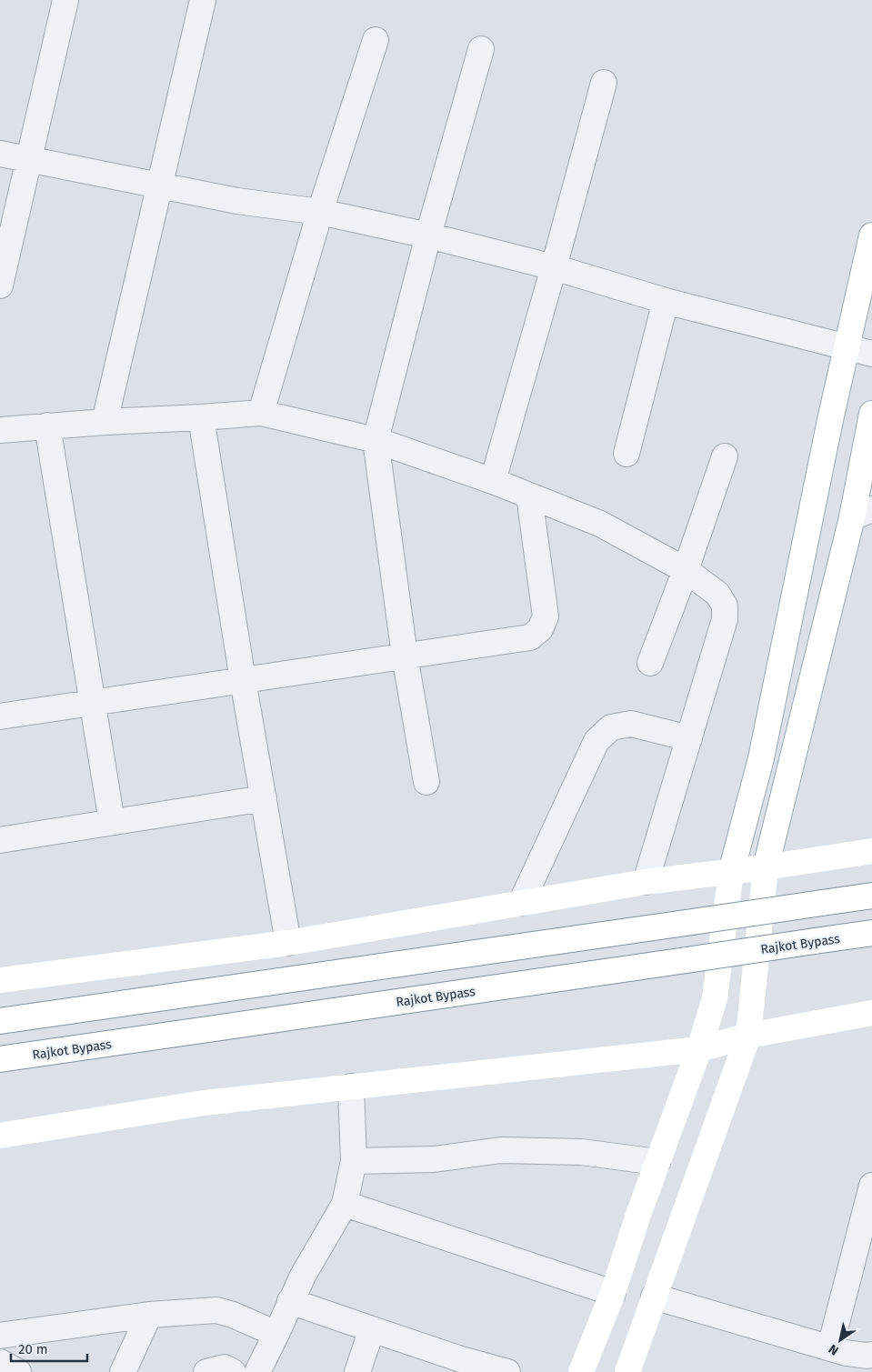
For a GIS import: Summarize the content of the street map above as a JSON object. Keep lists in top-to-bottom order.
{
  "streets": {
    "main road": ["Rajkot Bypass"]
  },
  "scale_bar": "20 m",
  "north": "bottom left"
}
